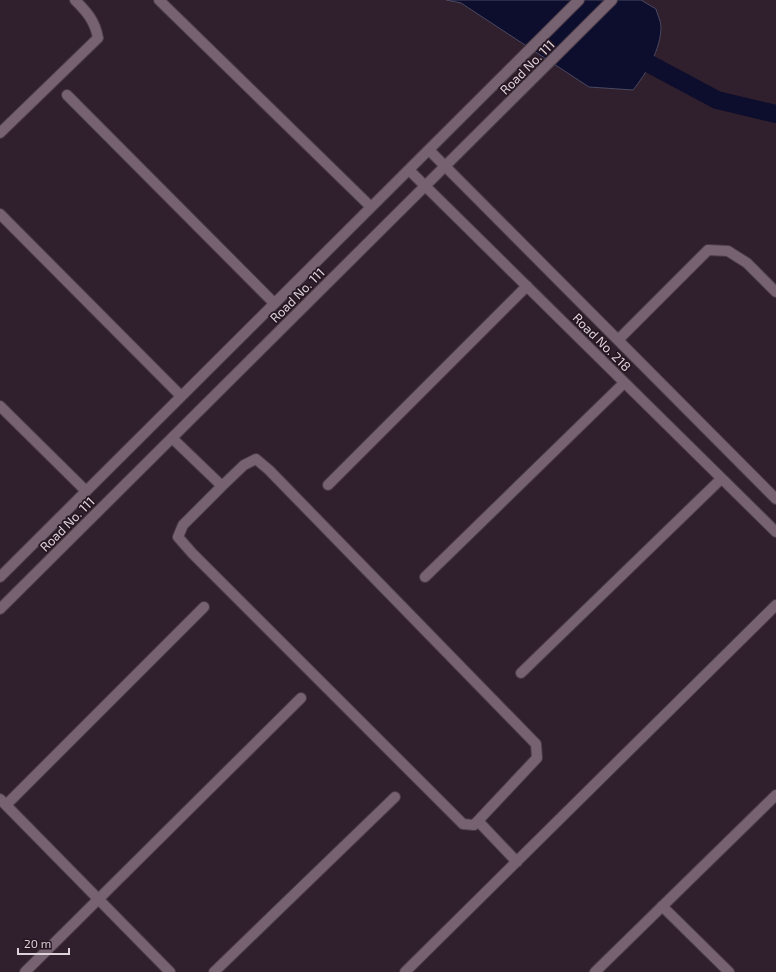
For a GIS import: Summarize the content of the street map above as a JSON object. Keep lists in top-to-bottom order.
{
  "streets": {
    "street": ["Road No. 111", "Road No. 218"]
  },
  "crossings": [
    ["Road No. 111", "Road No. 218"]
  ],
  "scale_bar": "20 m"
}
